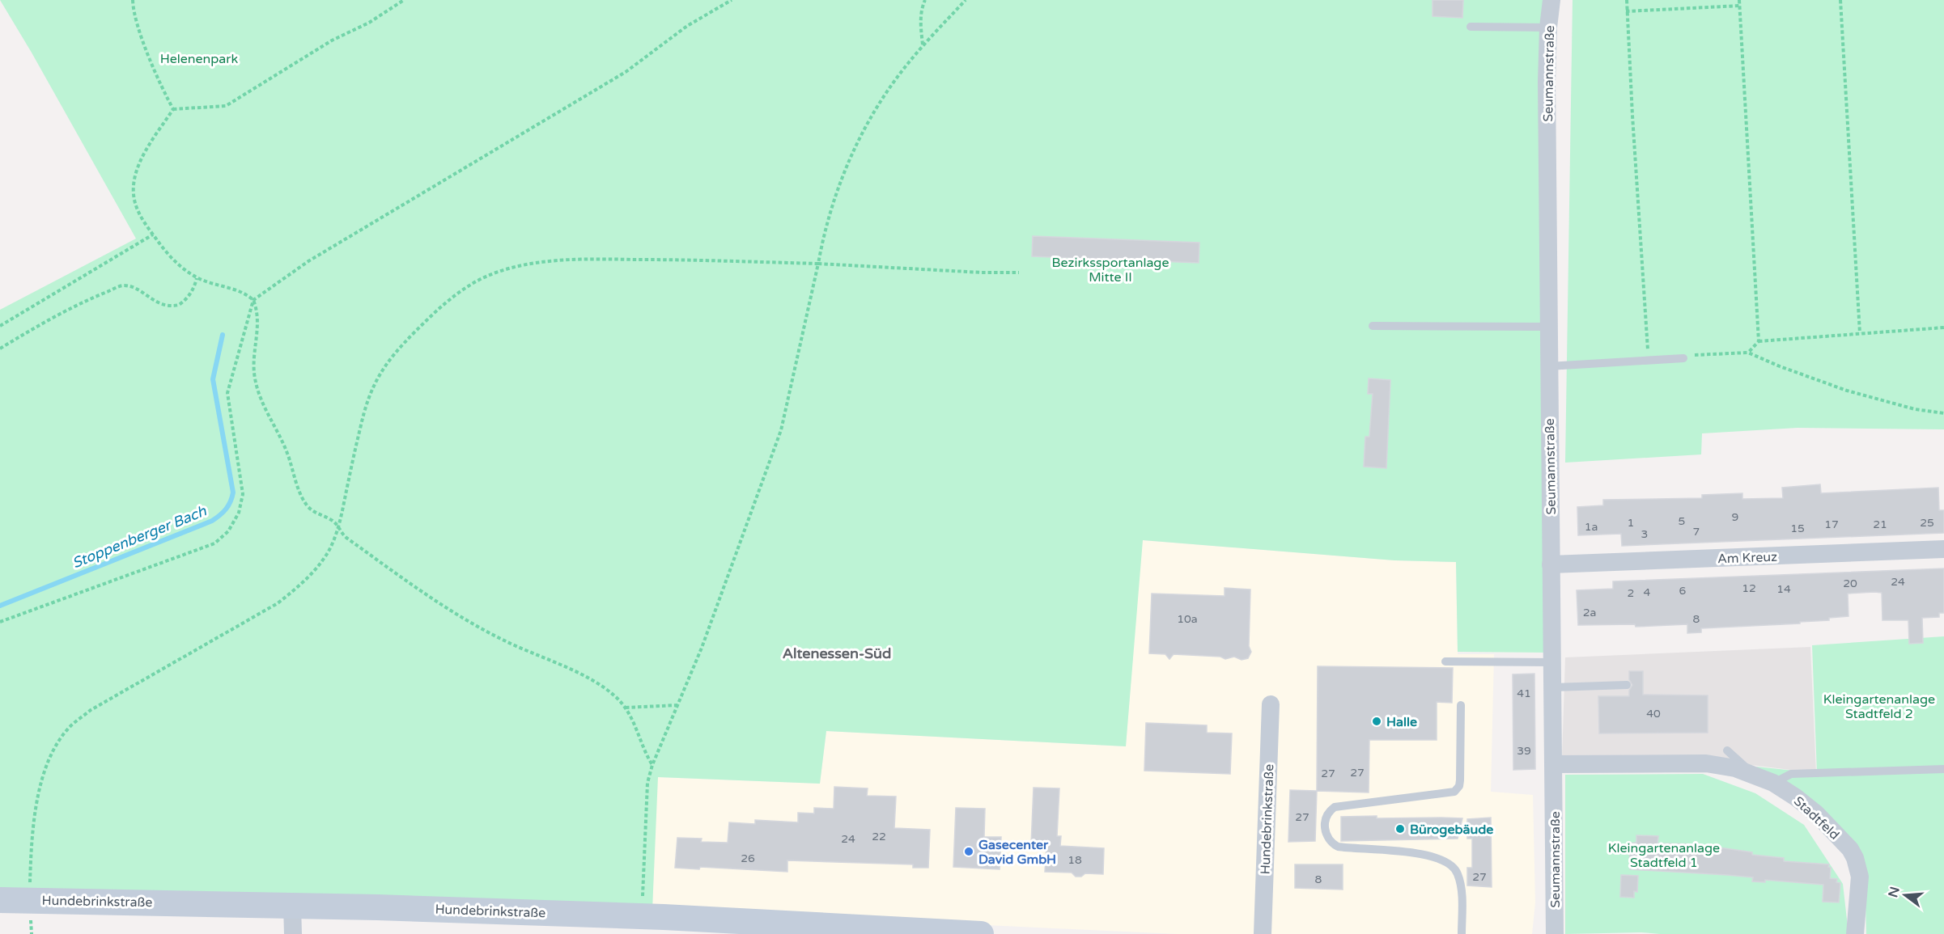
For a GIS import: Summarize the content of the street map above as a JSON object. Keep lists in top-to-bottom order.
{
  "streets": {
    "street": [
      "Seumannstraße",
      "Am Kreuz",
      "Stadtfeld",
      "Hundebrinkstraße"
    ]
  },
  "crossings": [
    ["Seumannstraße", "Am Kreuz"],
    ["Seumannstraße", "Stadtfeld"]
  ],
  "districts": ["Altenessen-Süd"],
  "water": ["Stoppenberger Bach"],
  "parks": [
    "Helenenpark",
    "Bezirkssportanlage Mitte II",
    "Kleingartenanlage Stadtfeld 2",
    "Kleingartenanlage Stadtfeld 1"
  ],
  "places": ["Halle", "Bürogebäude", "Gasecenter David GmbH"],
  "house_numbers": [
    "9",
    "5",
    "1",
    "25",
    "17",
    "21",
    "1a",
    "15",
    "7",
    "3",
    "24",
    "20",
    "12",
    "14",
    "6",
    "4",
    "2",
    "2a",
    "10a",
    "8",
    "41",
    "40",
    "39",
    "27",
    "27",
    "27",
    "22",
    "24",
    "26",
    "18",
    "27",
    "8"
  ],
  "north": "left"
}
